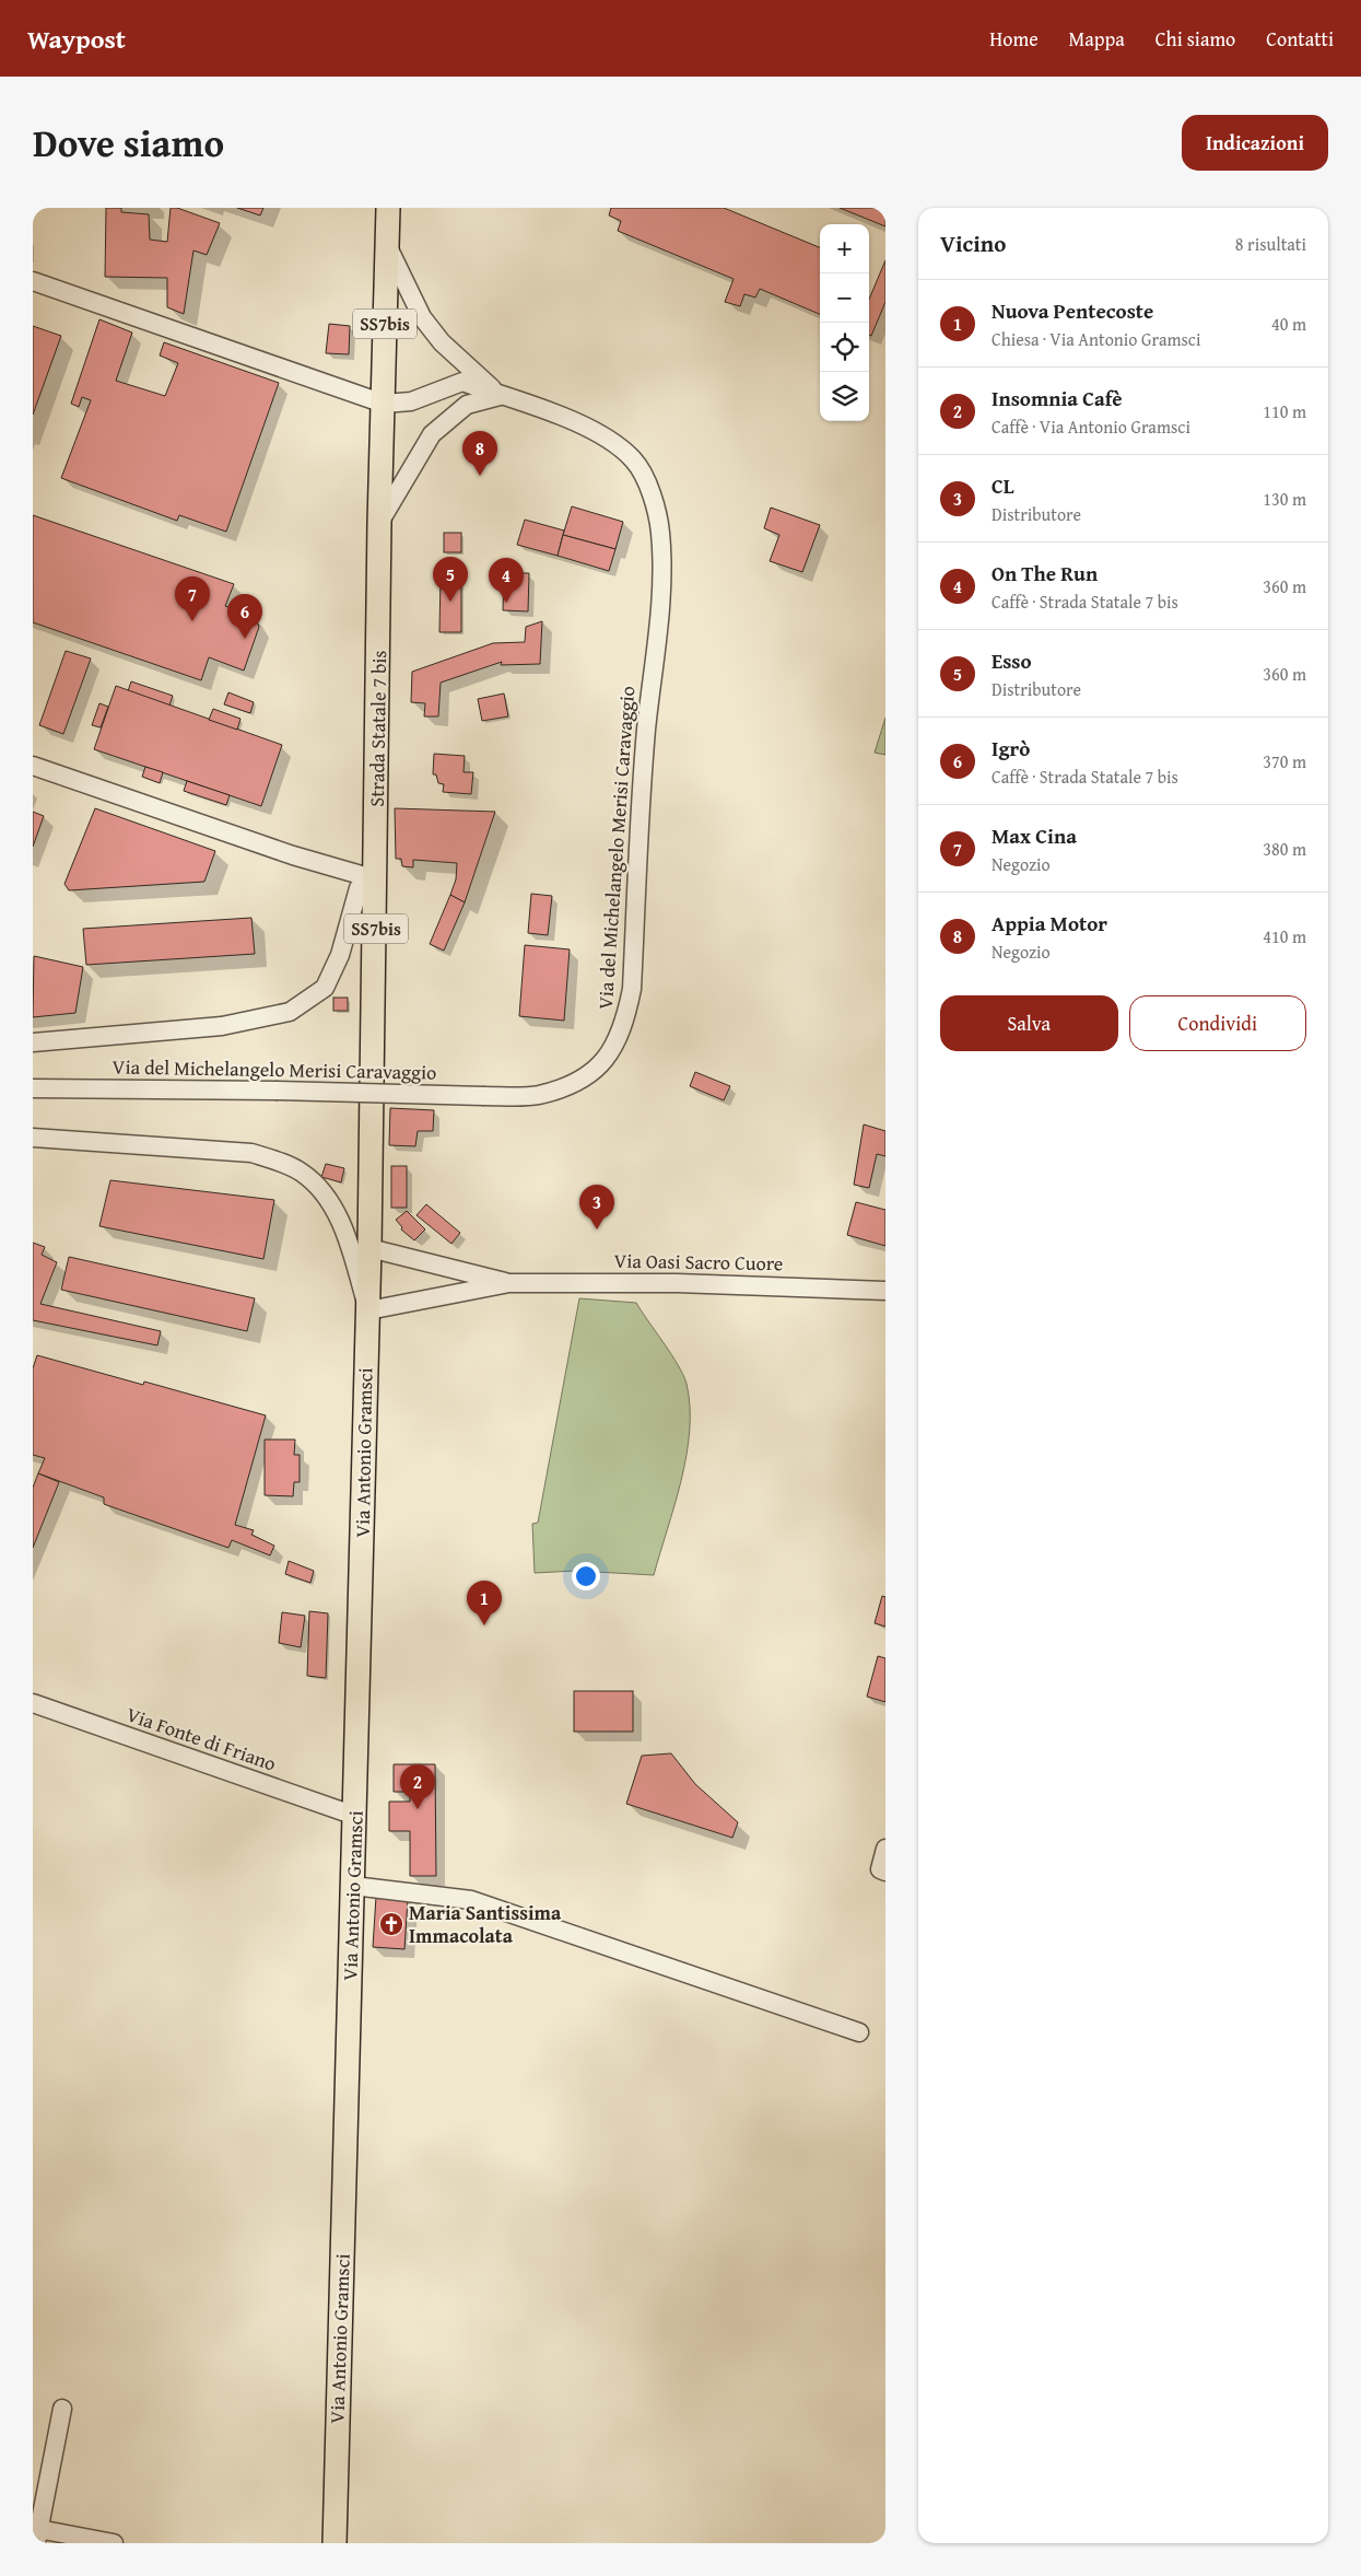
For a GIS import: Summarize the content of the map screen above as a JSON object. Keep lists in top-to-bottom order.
{
  "streets": {
    "main road": ["SS7bis", "Strada Statale 7 bis", "Via Antonio Gramsci"],
    "street": ["Via del Michelangelo Merisi Caravaggio", "Via Oasi Sacro Cuore", "Via Fonte di Friano"]
  },
  "crossings": [
    ["Strada Statale 7 bis", "Via del Michelangelo Merisi Caravaggio"],
    ["Strada Statale 7 bis", "Via Oasi Sacro Cuore"],
    ["Strada Statale 7 bis", "Via Antonio Gramsci"],
    ["Via Oasi Sacro Cuore", "Via Antonio Gramsci"],
    ["Via Antonio Gramsci", "Via Fonte di Friano"]
  ],
  "places": {
    "church": ["Maria Santissima Immacolata"]
  },
  "page": {
    "header": "Waypost",
    "nav": [
      "Home",
      "Mappa",
      "Chi siamo",
      "Contatti"
    ],
    "title": "Dove siamo",
    "buttons": [
      "Indicazioni",
      ["Salva", "Condividi"]
    ],
    "heading": ["Vicino", "8 risultati"],
    "map_buttons": ["+", "−"],
    "list": [
      {
        "mark": "1",
        "name": "Nuova Pentecoste",
        "note": "Chiesa · Via Antonio Gramsci",
        "value": "40 m"
      },
      {
        "mark": "2",
        "name": "Insomnia Cafè",
        "note": "Caffè · Via Antonio Gramsci",
        "value": "110 m"
      },
      {
        "mark": "3",
        "name": "CL",
        "note": "Distributore",
        "value": "130 m"
      },
      {
        "mark": "4",
        "name": "On The Run",
        "note": "Caffè · Strada Statale 7 bis",
        "value": "360 m"
      },
      {
        "mark": "5",
        "name": "Esso",
        "note": "Distributore",
        "value": "360 m"
      },
      {
        "mark": "6",
        "name": "Igrò",
        "note": "Caffè · Strada Statale 7 bis",
        "value": "370 m"
      },
      {
        "mark": "7",
        "name": "Max Cina",
        "note": "Negozio",
        "value": "380 m"
      },
      {
        "mark": "8",
        "name": "Appia Motor",
        "note": "Negozio",
        "value": "410 m"
      }
    ],
    "pins": [
      "8",
      "5",
      "4",
      "7",
      "6",
      "3",
      "1",
      "2"
    ]
  }
}
